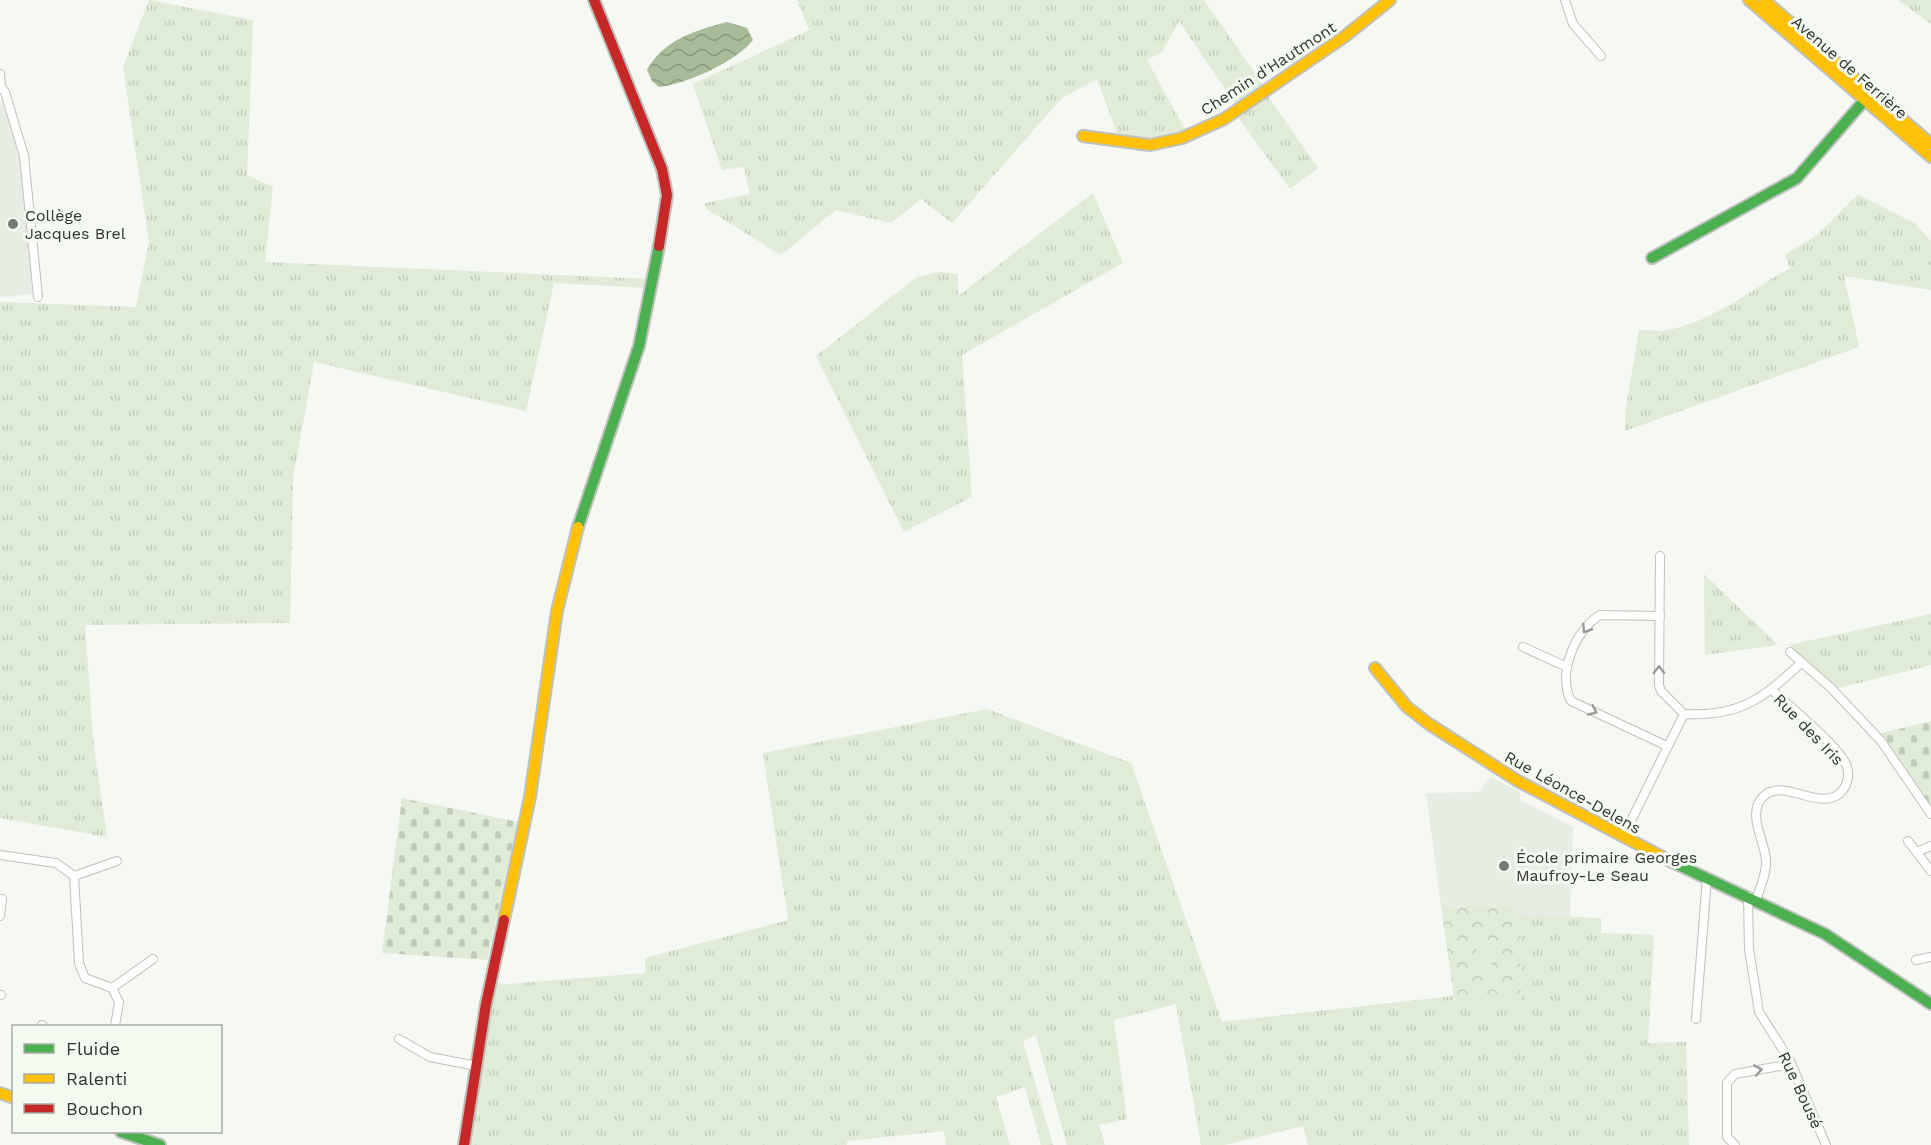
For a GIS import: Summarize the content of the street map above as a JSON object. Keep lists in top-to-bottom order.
{
  "streets": {
    "street": [
      "Avenue de Ferrière",
      "Chemin d'Hautmont",
      "Rue des Iris",
      "Rue Léonce-Delens",
      "Rue Bousé"
    ]
  },
  "crossings": [
    ["Rue des Iris", "Rue Léonce-Delens"],
    ["Rue des Iris", "Rue Bousé"],
    ["Rue Léonce-Delens", "Rue Bousé"]
  ],
  "places": ["Collège Jacques Brel", "École primaire Georges Maufroy-Le Seau"],
  "legend": ["Fluide", "Ralenti", "Bouchon"]
}
